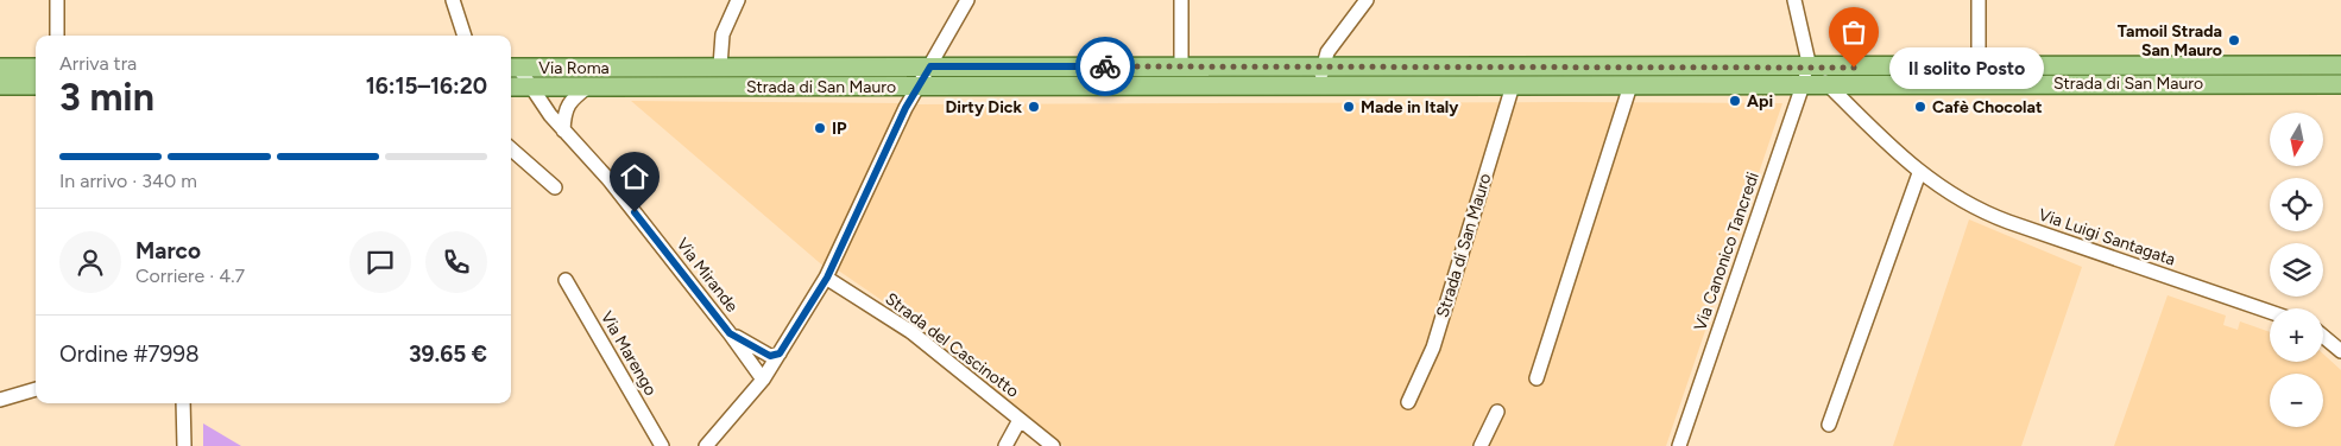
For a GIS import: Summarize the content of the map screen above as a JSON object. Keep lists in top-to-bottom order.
{
  "streets": {
    "main road": ["Via Roma", "Strada di San Mauro"],
    "street": [
      "Via Luigi Santagata",
      "Via Canonico Tancredi",
      "Via Mirande",
      "Strada del Cascinotto",
      "Via Marengo"
    ]
  },
  "crossings": [
    ["Via Roma", "Strada di San Mauro"],
    ["Via Roma", "Via Mirande"],
    ["Strada di San Mauro", "Via Luigi Santagata"],
    ["Strada di San Mauro", "Via Canonico Tancredi"]
  ],
  "places": [
    "Tamoil Strada San Mauro",
    "Il solito Posto",
    "Api",
    "Dirty Dick",
    "Made in Italy",
    "Cafè Chocolat",
    "IP"
  ],
  "north": "bottom",
  "page": {
    "heading": ["3 min", "Arriva tra", "16:15–16:20"],
    "panel": [
      "Marco",
      "Corriere · 4.7",
      "Ordine #7998",
      "39.65 €"
    ],
    "bubble": "Il solito Posto",
    "map_buttons": ["+", "−"],
    "bar": "In arrivo · 340 m"
  }
}
